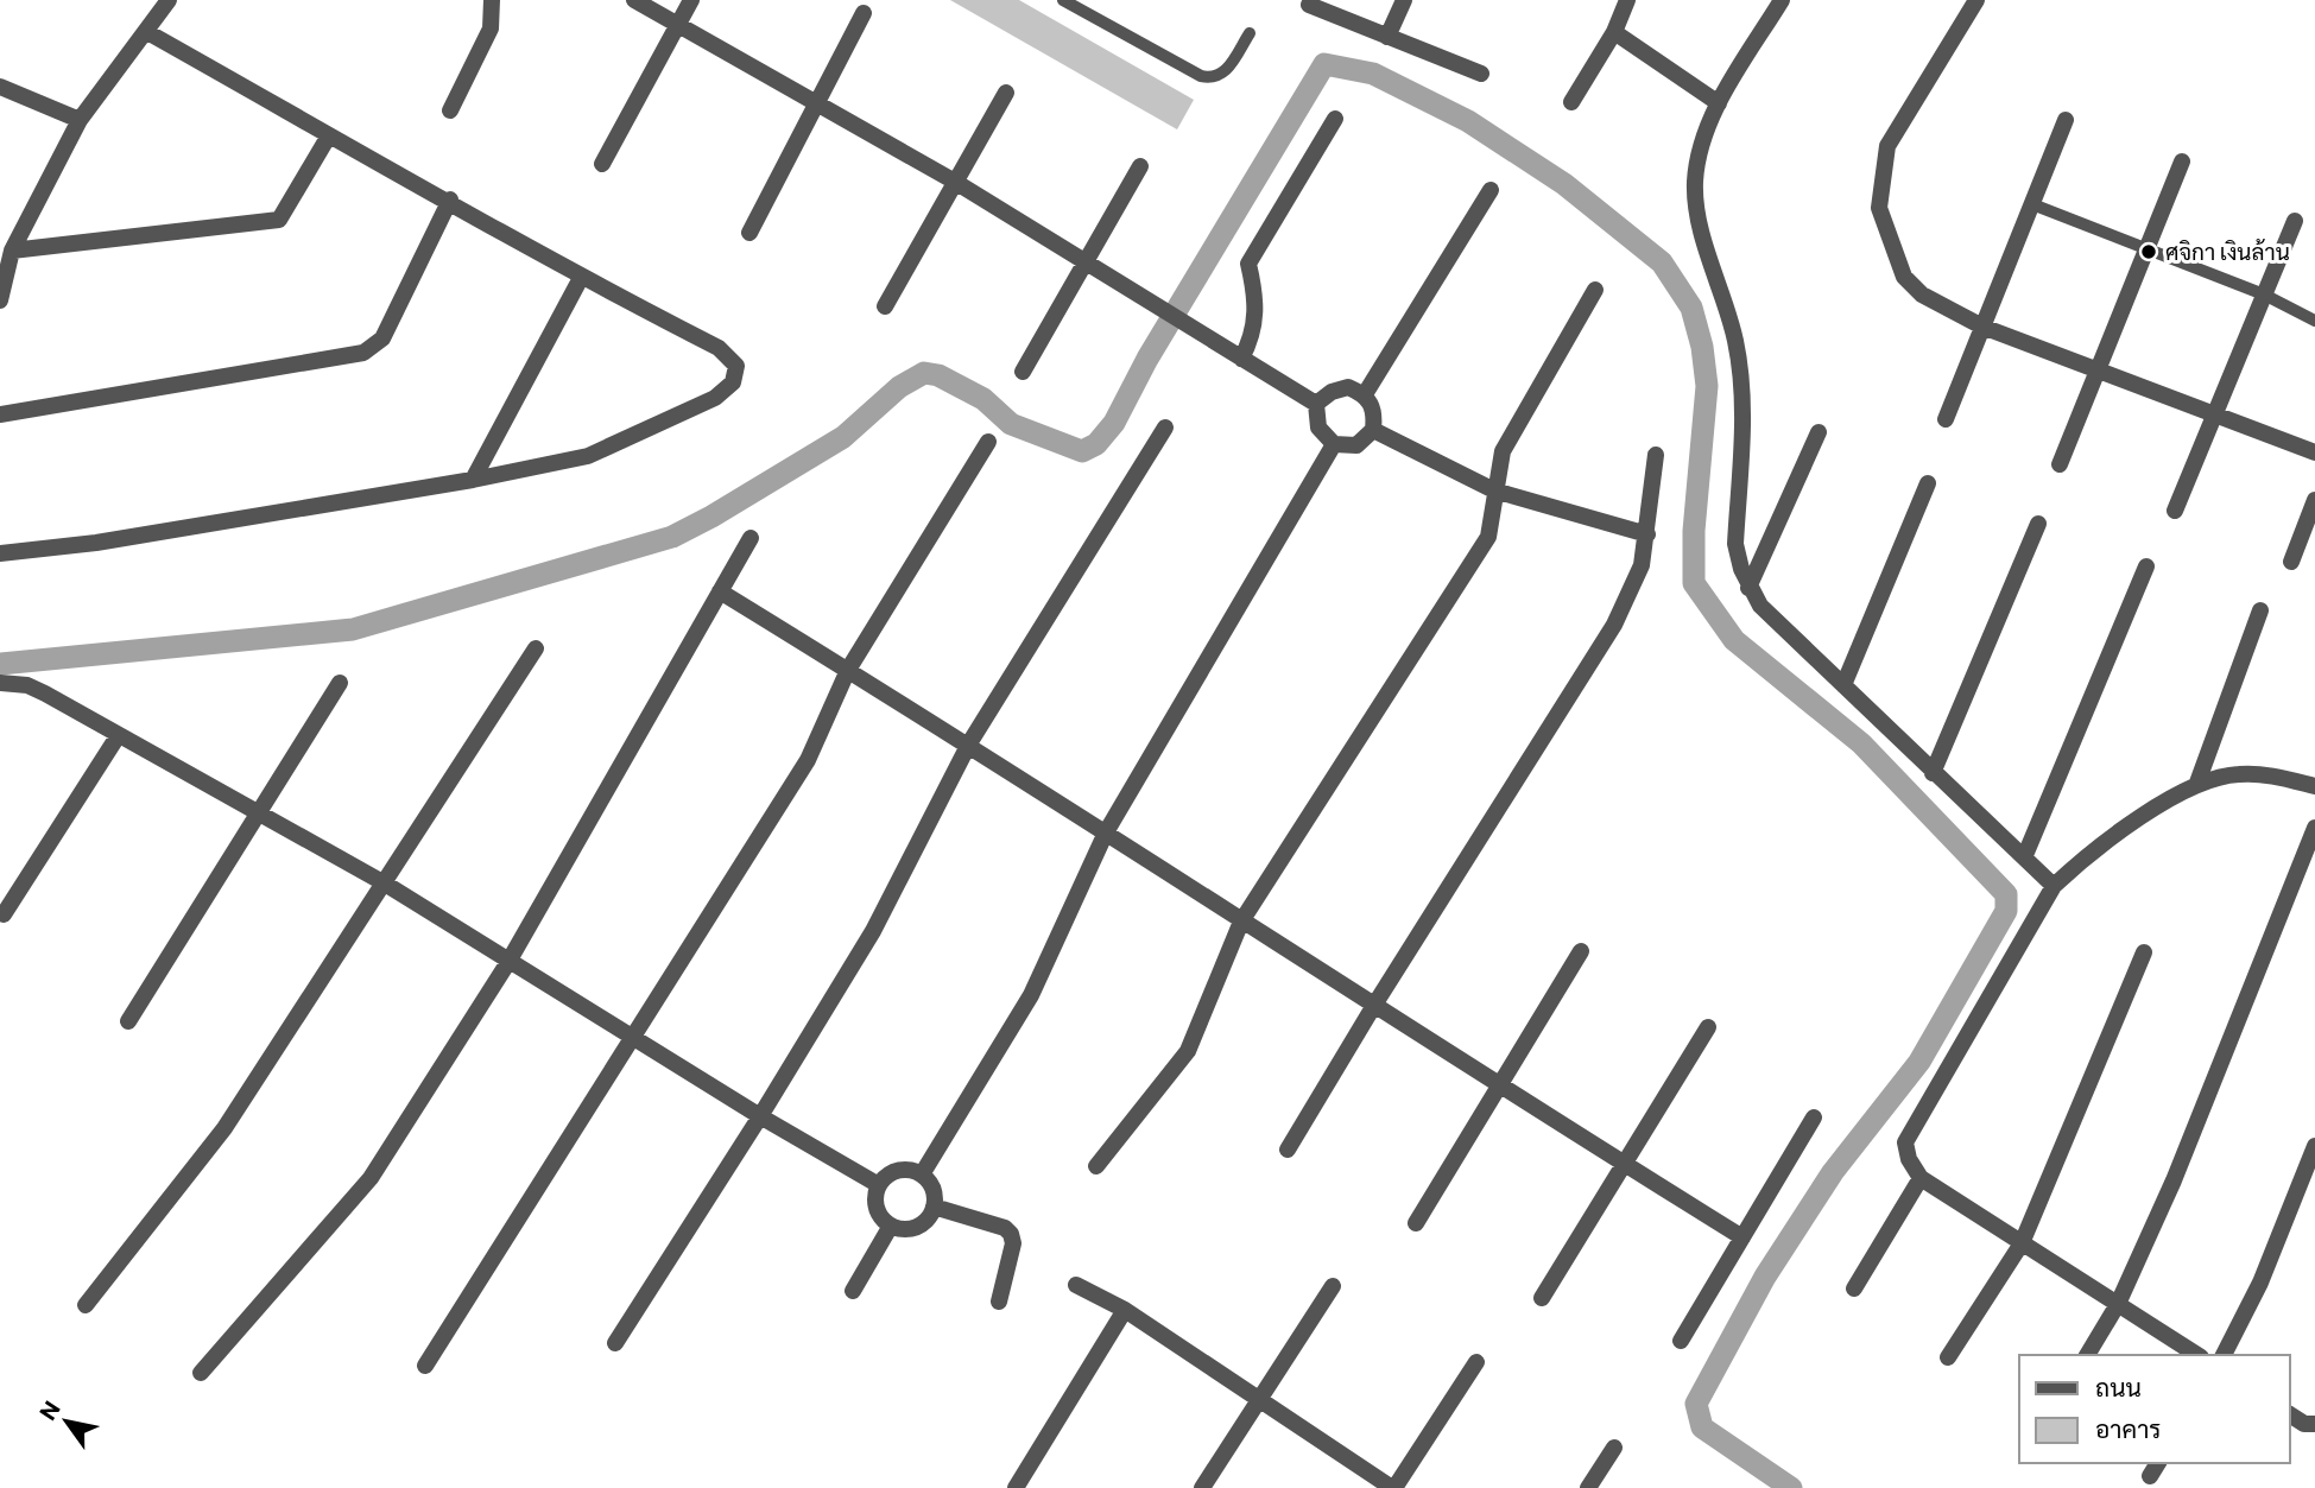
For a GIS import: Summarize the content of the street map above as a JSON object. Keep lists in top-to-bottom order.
{
  "places": ["ศจิกา เงินล้าน"],
  "legend": ["ถนน", "อาคาร"],
  "north": "top left"
}
